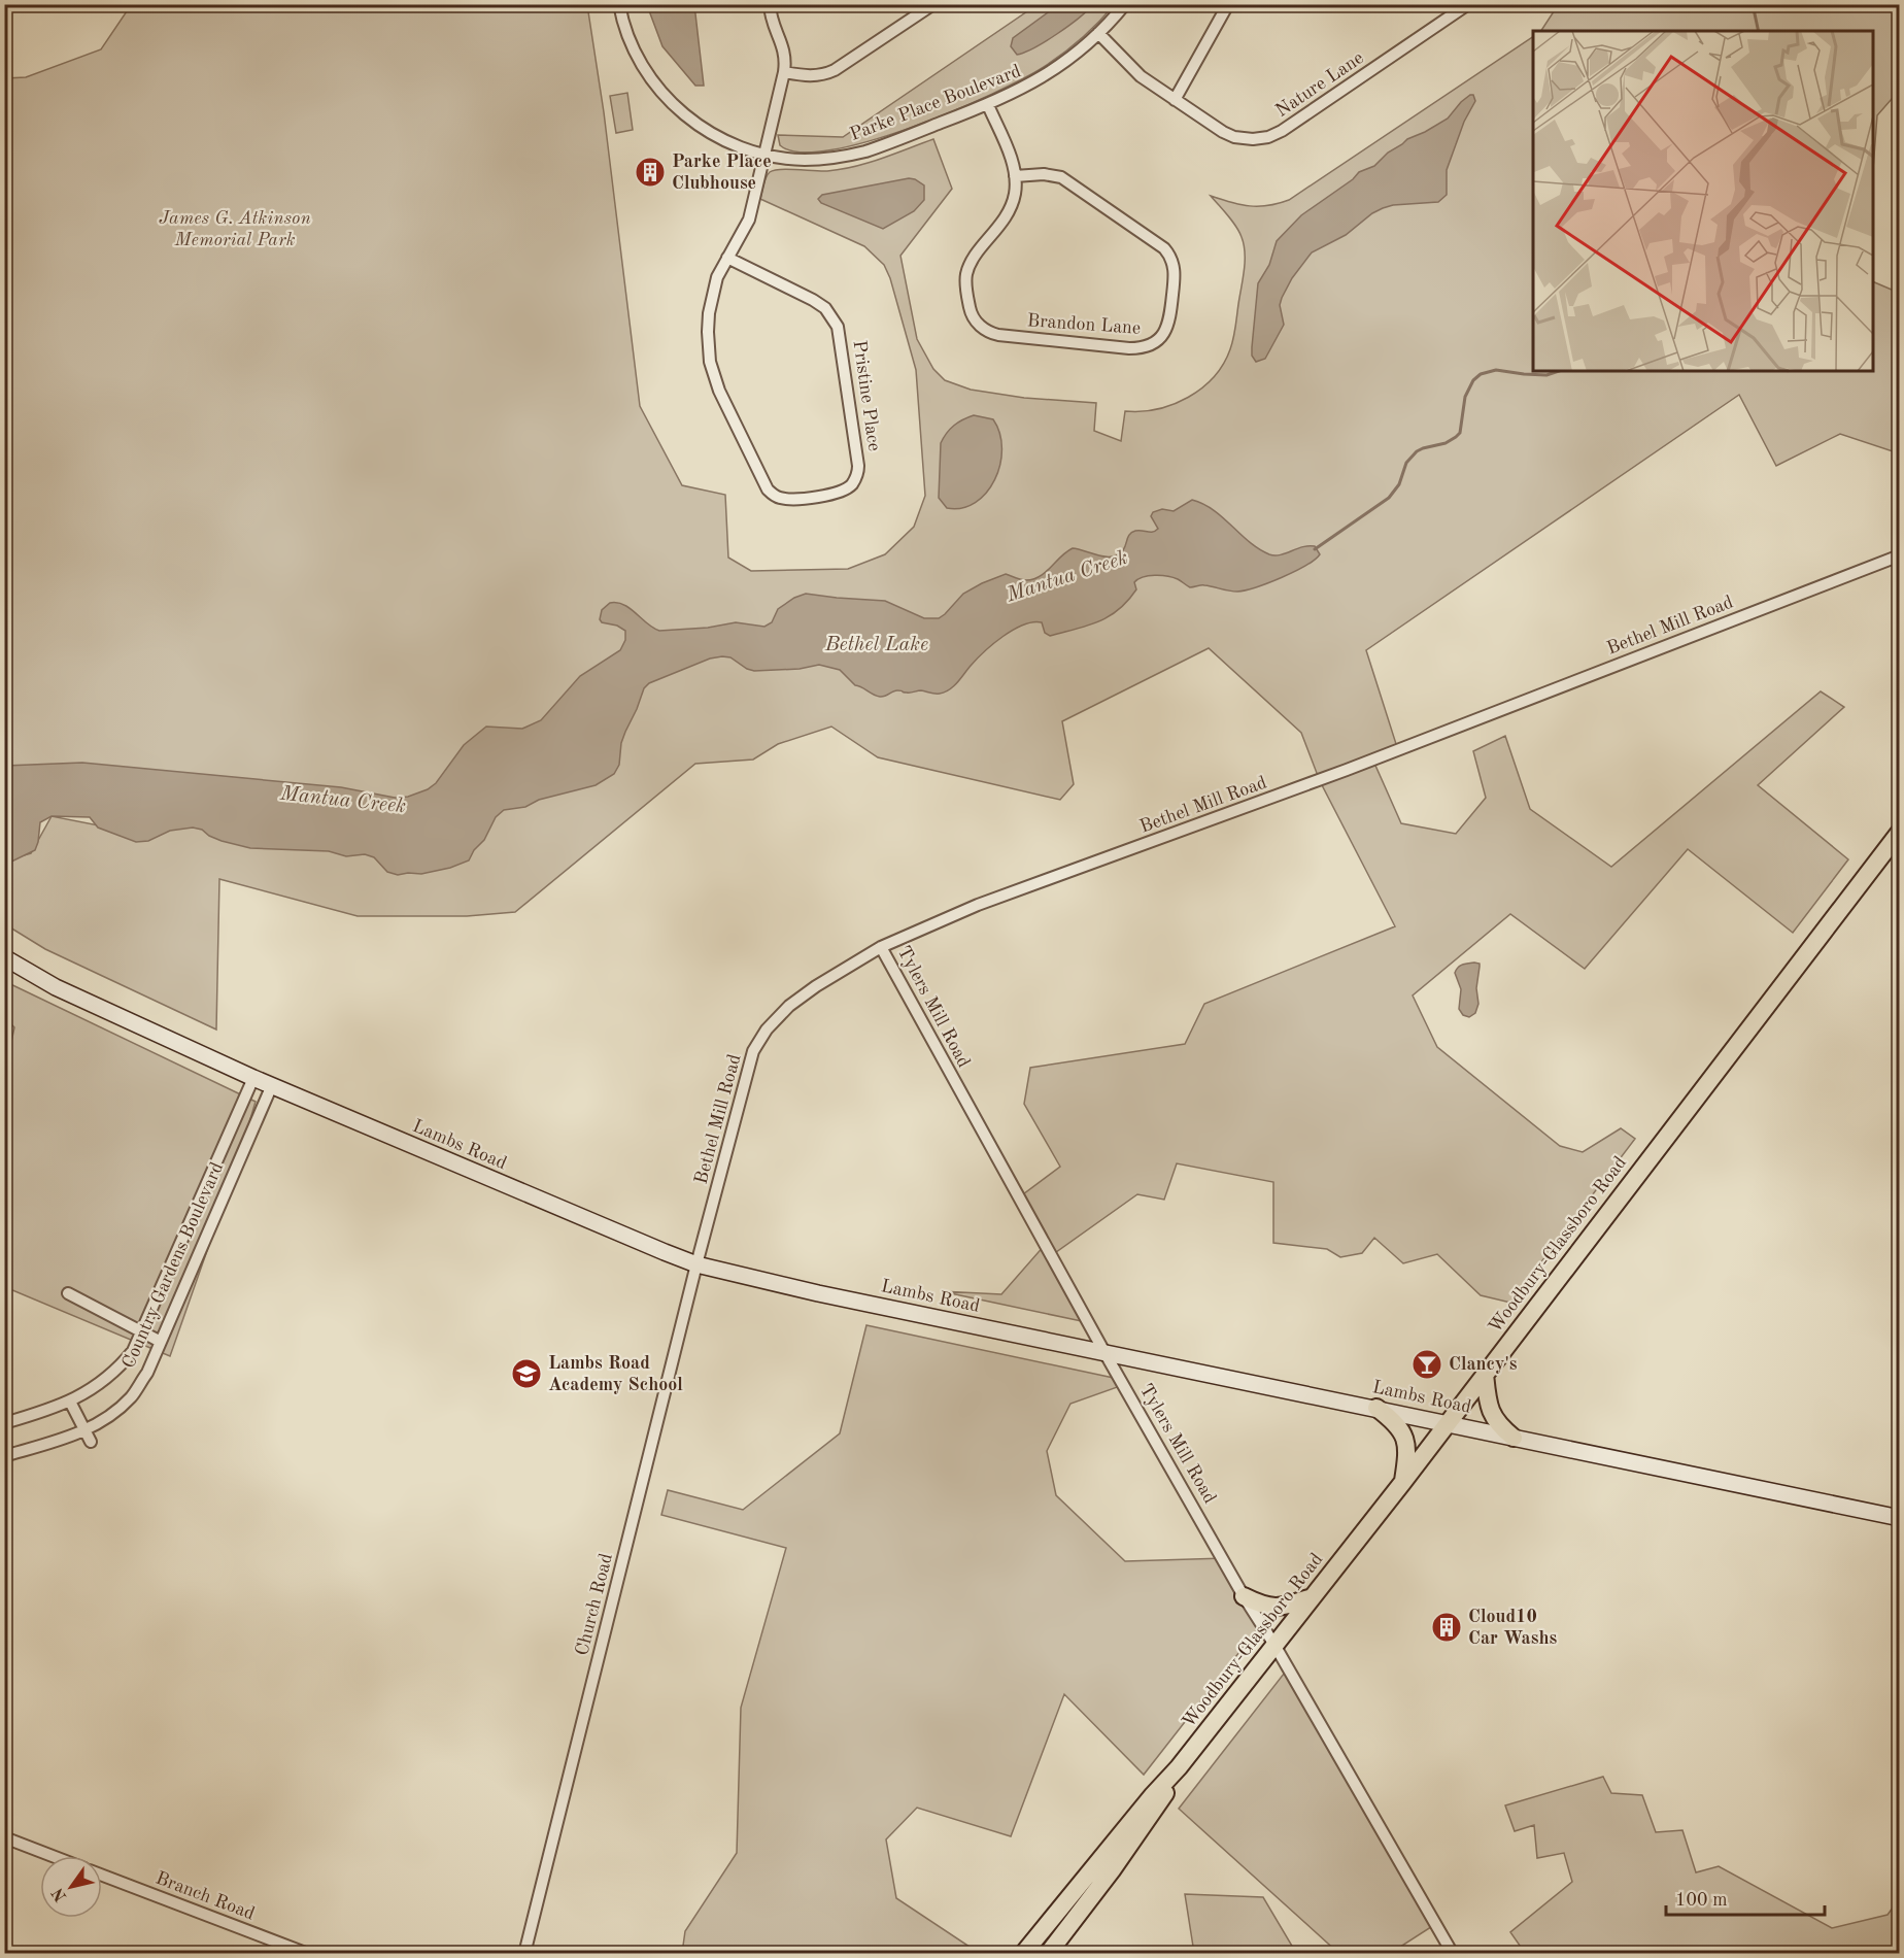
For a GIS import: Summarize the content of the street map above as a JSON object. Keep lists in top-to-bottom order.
{
  "streets": {
    "main road": ["Lambs Road", "Woodbury-Glassboro Road"],
    "street": [
      "Nature Lane",
      "Parke Place Boulevard",
      "Brandon Lane",
      "Pristine Place",
      "Bethel Mill Road",
      "Tylers Mill Road",
      "Country Gardens Boulevard",
      "Church Road",
      "Branch Road"
    ]
  },
  "crossings": [
    ["Nature Lane", "Parke Place Boulevard"],
    ["Parke Place Boulevard", "Brandon Lane"],
    ["Parke Place Boulevard", "Pristine Place"],
    ["Bethel Mill Road", "Tylers Mill Road"],
    ["Bethel Mill Road", "Lambs Road"],
    ["Bethel Mill Road", "Church Road"],
    ["Tylers Mill Road", "Lambs Road"],
    ["Tylers Mill Road", "Woodbury-Glassboro Road"],
    ["Lambs Road", "Woodbury-Glassboro Road"],
    ["Lambs Road", "Country Gardens Boulevard"],
    ["Lambs Road", "Church Road"]
  ],
  "water": ["Mantua Creek", "Bethel Lake"],
  "parks": ["James G. Atkinson Memorial Park"],
  "places": {
    "building": ["Parke Place Clubhouse", "Cloud10 Car Washs"],
    "bar": ["Clancy's"],
    "school or university": ["Lambs Road Academy School"]
  },
  "scale_bar": "100 m",
  "north": "bottom left"
}
